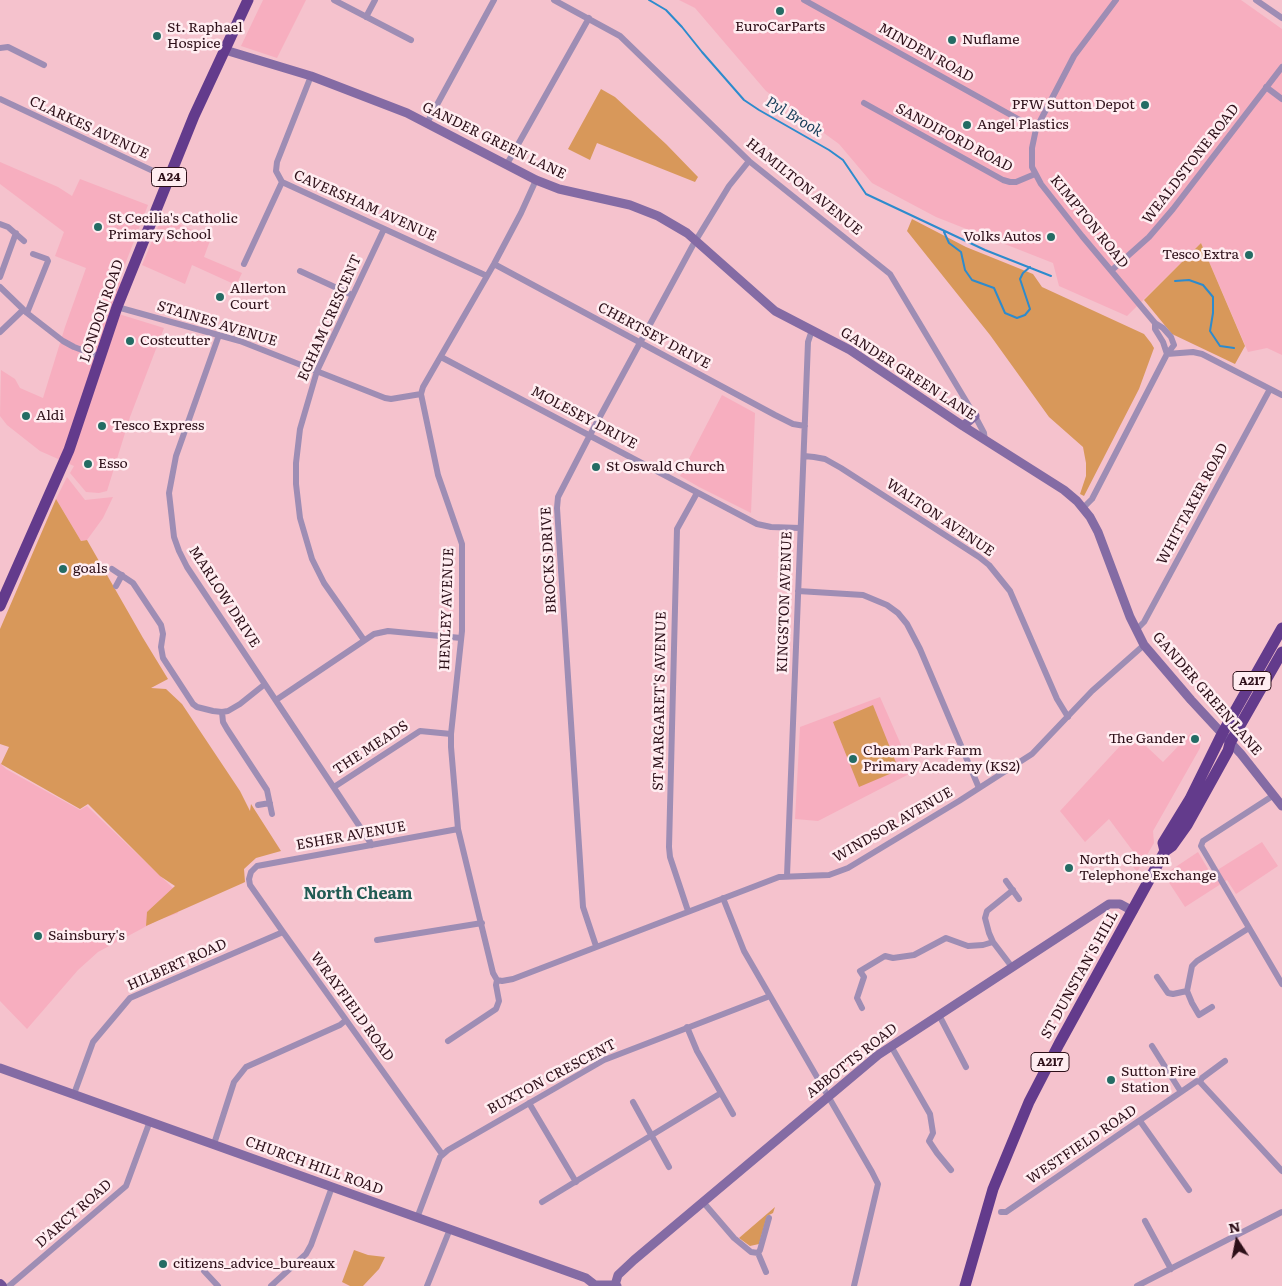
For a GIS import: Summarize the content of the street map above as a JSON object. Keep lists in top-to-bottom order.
{
  "streets": {
    "highway": [
      "A24",
      "LONDON ROAD",
      "A217",
      "ST DUNSTAN'S HILL"
    ],
    "street": [
      "MINDEN ROAD",
      "CLARKES AVENUE",
      "SANDIFORD ROAD",
      "GANDER GREEN LANE",
      "WEALDSTONE ROAD",
      "HAMILTON AVENUE",
      "CAVERSHAM AVENUE",
      "KIMPTON ROAD",
      "EGHAM CRESCENT",
      "STAINES AVENUE",
      "CHERTSEY DRIVE",
      "MOLESEY DRIVE",
      "WHITTAKER ROAD",
      "WALTON AVENUE",
      "BROCKS DRIVE",
      "MARLOW DRIVE",
      "KINGSTON AVENUE",
      "HENLEY AVENUE",
      "ST MARGARET'S AVENUE",
      "THE MEADS",
      "WINDSOR AVENUE",
      "ESHER AVENUE",
      "HILBERT ROAD",
      "WRAYFIELD ROAD",
      "ABBOTTS ROAD",
      "BUXTON CRESCENT",
      "WESTFIELD ROAD",
      "CHURCH HILL ROAD",
      "D'ARCY ROAD"
    ]
  },
  "crossings": [
    ["MINDEN ROAD", "KIMPTON ROAD"],
    ["CLARKES AVENUE", "LONDON ROAD"],
    ["SANDIFORD ROAD", "KIMPTON ROAD"],
    ["GANDER GREEN LANE", "HAMILTON AVENUE"],
    ["GANDER GREEN LANE", "CAVERSHAM AVENUE"],
    ["GANDER GREEN LANE", "KIMPTON ROAD"],
    ["GANDER GREEN LANE", "LONDON ROAD"],
    ["GANDER GREEN LANE", "WHITTAKER ROAD"],
    ["GANDER GREEN LANE", "BROCKS DRIVE"],
    ["GANDER GREEN LANE", "KINGSTON AVENUE"],
    ["GANDER GREEN LANE", "A217"],
    ["GANDER GREEN LANE", "WINDSOR AVENUE"],
    ["GANDER GREEN LANE", "ST DUNSTAN'S HILL"],
    ["WEALDSTONE ROAD", "KIMPTON ROAD"],
    ["HAMILTON AVENUE", "BROCKS DRIVE"],
    ["CAVERSHAM AVENUE", "EGHAM CRESCENT"],
    ["LONDON ROAD", "STAINES AVENUE"],
    ["EGHAM CRESCENT", "STAINES AVENUE"],
    ["STAINES AVENUE", "MARLOW DRIVE"],
    ["STAINES AVENUE", "HENLEY AVENUE"],
    ["CHERTSEY DRIVE", "BROCKS DRIVE"],
    ["CHERTSEY DRIVE", "KINGSTON AVENUE"],
    ["MOLESEY DRIVE", "BROCKS DRIVE"],
    ["MOLESEY DRIVE", "KINGSTON AVENUE"],
    ["MOLESEY DRIVE", "ST MARGARET'S AVENUE"],
    ["WALTON AVENUE", "KINGSTON AVENUE"],
    ["WALTON AVENUE", "WINDSOR AVENUE"],
    ["BROCKS DRIVE", "WINDSOR AVENUE"],
    ["MARLOW DRIVE", "THE MEADS"],
    ["MARLOW DRIVE", "ESHER AVENUE"],
    ["KINGSTON AVENUE", "WINDSOR AVENUE"],
    ["HENLEY AVENUE", "THE MEADS"],
    ["HENLEY AVENUE", "WINDSOR AVENUE"],
    ["HENLEY AVENUE", "ESHER AVENUE"],
    ["A217", "ST DUNSTAN'S HILL"],
    ["ST MARGARET'S AVENUE", "WINDSOR AVENUE"],
    ["ESHER AVENUE", "WRAYFIELD ROAD"],
    ["HILBERT ROAD", "WRAYFIELD ROAD"],
    ["HILBERT ROAD", "CHURCH HILL ROAD"],
    ["ST DUNSTAN'S HILL", "ABBOTTS ROAD"],
    ["WRAYFIELD ROAD", "BUXTON CRESCENT"],
    ["ABBOTTS ROAD", "CHURCH HILL ROAD"],
    ["CHURCH HILL ROAD", "D'ARCY ROAD"]
  ],
  "districts": ["North Cheam"],
  "water": ["Pyl Brook"],
  "places": [
    "EuroCarParts",
    "St. Raphael Hospice",
    "Nuflame",
    "PFW Sutton Depot",
    "Angel Plastics",
    "St Cecilia's Catholic Primary School",
    "Volks Autos",
    "Tesco Extra",
    "Allerton Court",
    "Costcutter",
    "Aldi",
    "Tesco Express",
    "Esso",
    "St Oswald Church",
    "goals",
    "The Gander",
    "Cheam Park Farm Primary Academy (KS2)",
    "North Cheam Telephone Exchange",
    "Sainsbury's",
    "Sutton Fire Station",
    "citizens_advice_bureaux"
  ],
  "north": "top"
}
